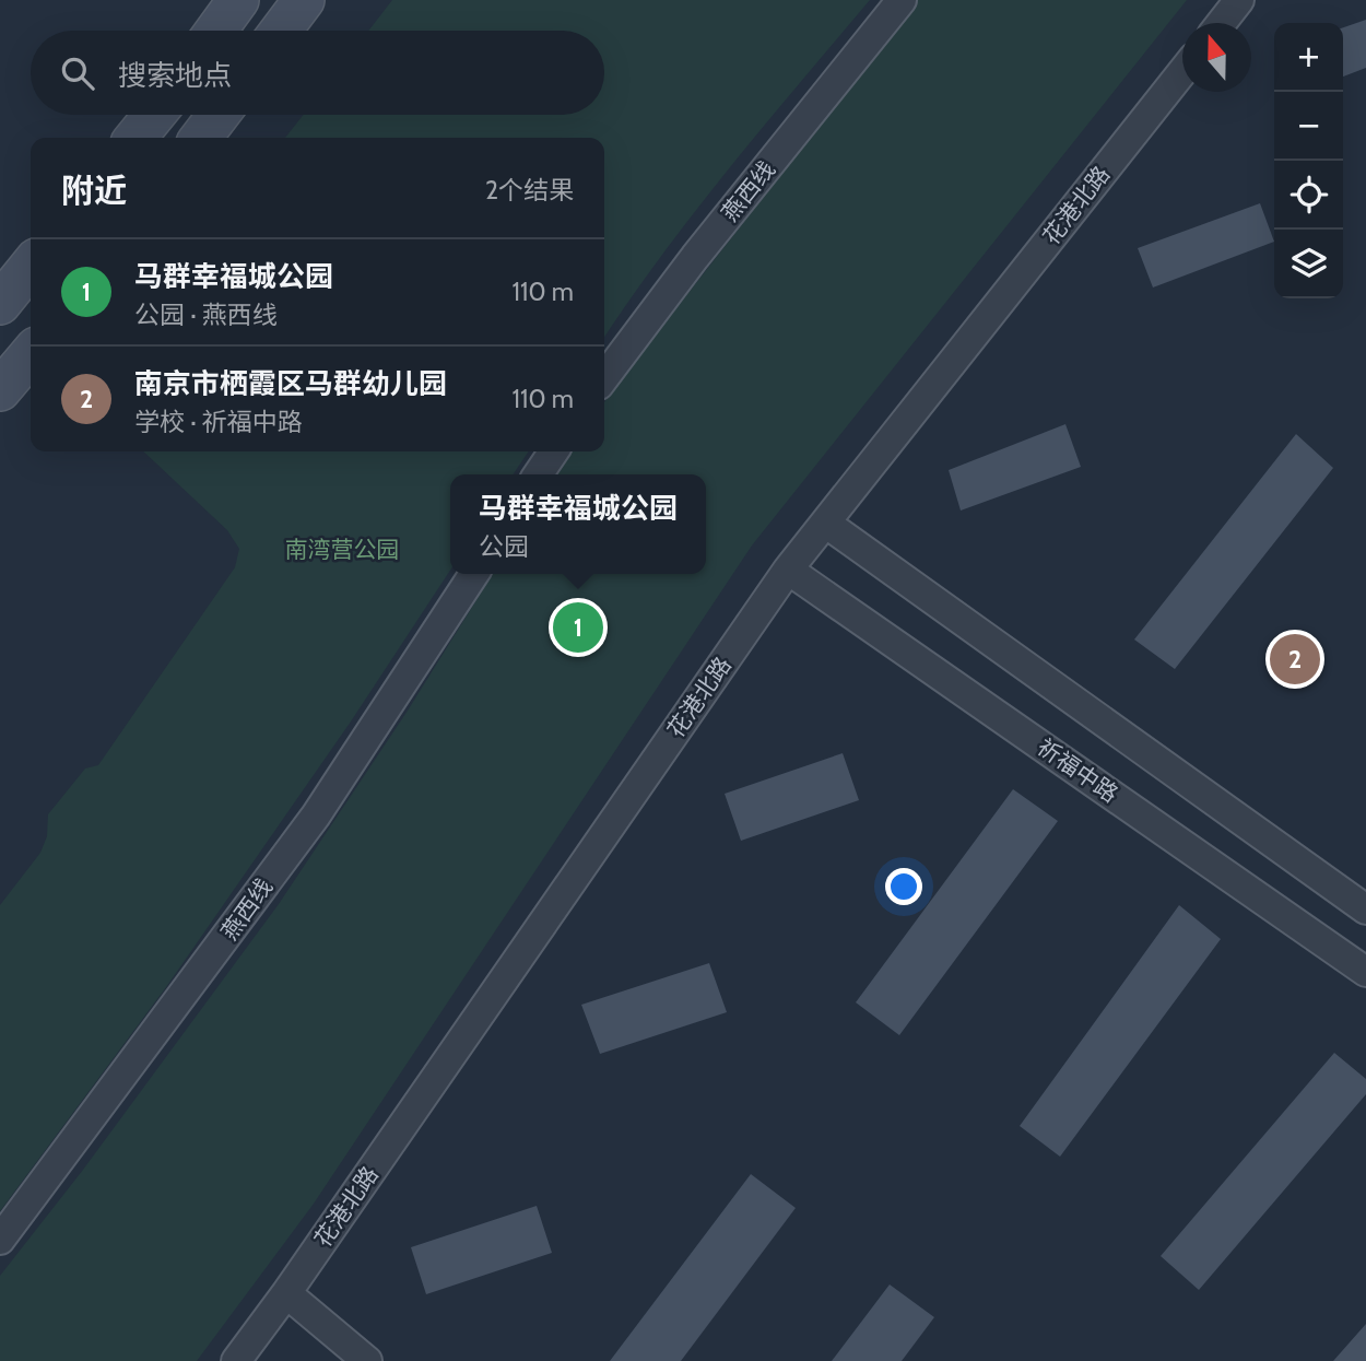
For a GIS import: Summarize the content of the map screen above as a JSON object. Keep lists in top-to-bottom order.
{
  "streets": {
    "street": ["燕西线", "花港北路", "祈福中路"]
  },
  "crossings": [
    ["花港北路", "祈福中路"]
  ],
  "parks": ["南湾营公园"],
  "north": "top",
  "page": {
    "map_buttons": ["+", "−"],
    "search": "搜索地点",
    "heading": ["附近", "2个结果"],
    "list": [
      {
        "mark": "1",
        "name": "马群幸福城公园",
        "note": "公园 · 燕西线",
        "value": "110 m"
      },
      {
        "mark": "2",
        "name": "南京市栖霞区马群幼儿园",
        "note": "学校 · 祈福中路",
        "value": "110 m"
      }
    ],
    "popup": ["马群幸福城公园", "公园"],
    "pins": ["1", "2"]
  }
}
